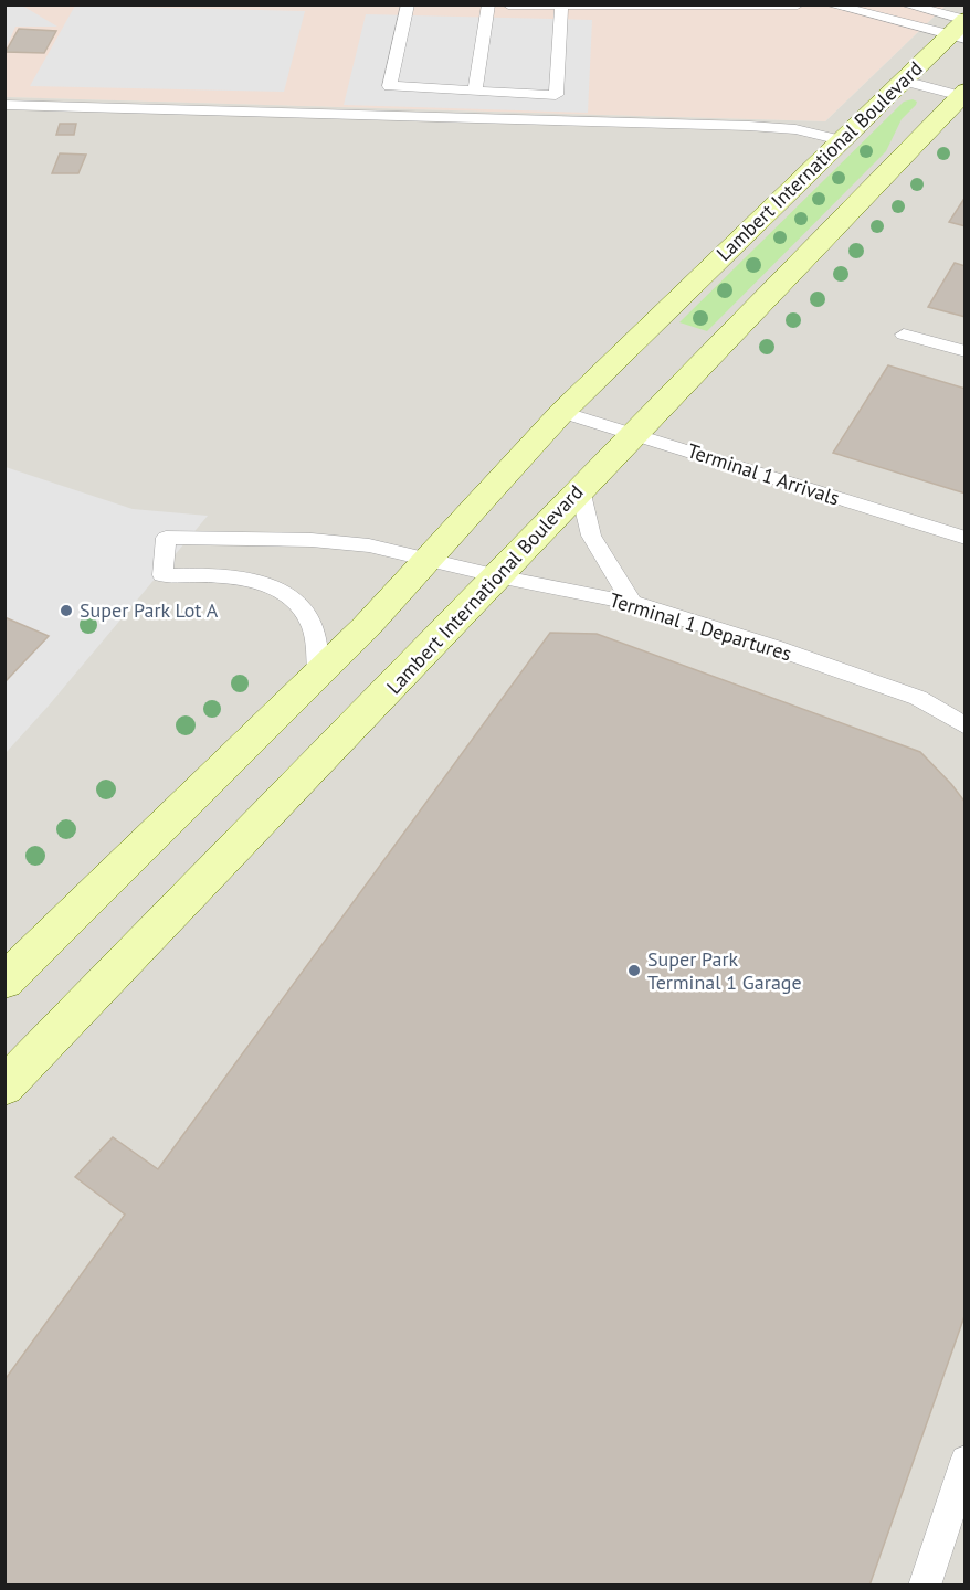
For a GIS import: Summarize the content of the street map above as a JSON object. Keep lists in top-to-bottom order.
{
  "streets": {
    "street": ["Lambert International Boulevard"],
    "lane": ["Terminal 1 Arrivals", "Terminal 1 Departures"]
  },
  "crossings": [
    ["Lambert International Boulevard", "Terminal 1 Arrivals"],
    ["Lambert International Boulevard", "Terminal 1 Departures"]
  ],
  "places": ["Super Park Lot A", "Super Park Terminal 1 Garage"]
}
